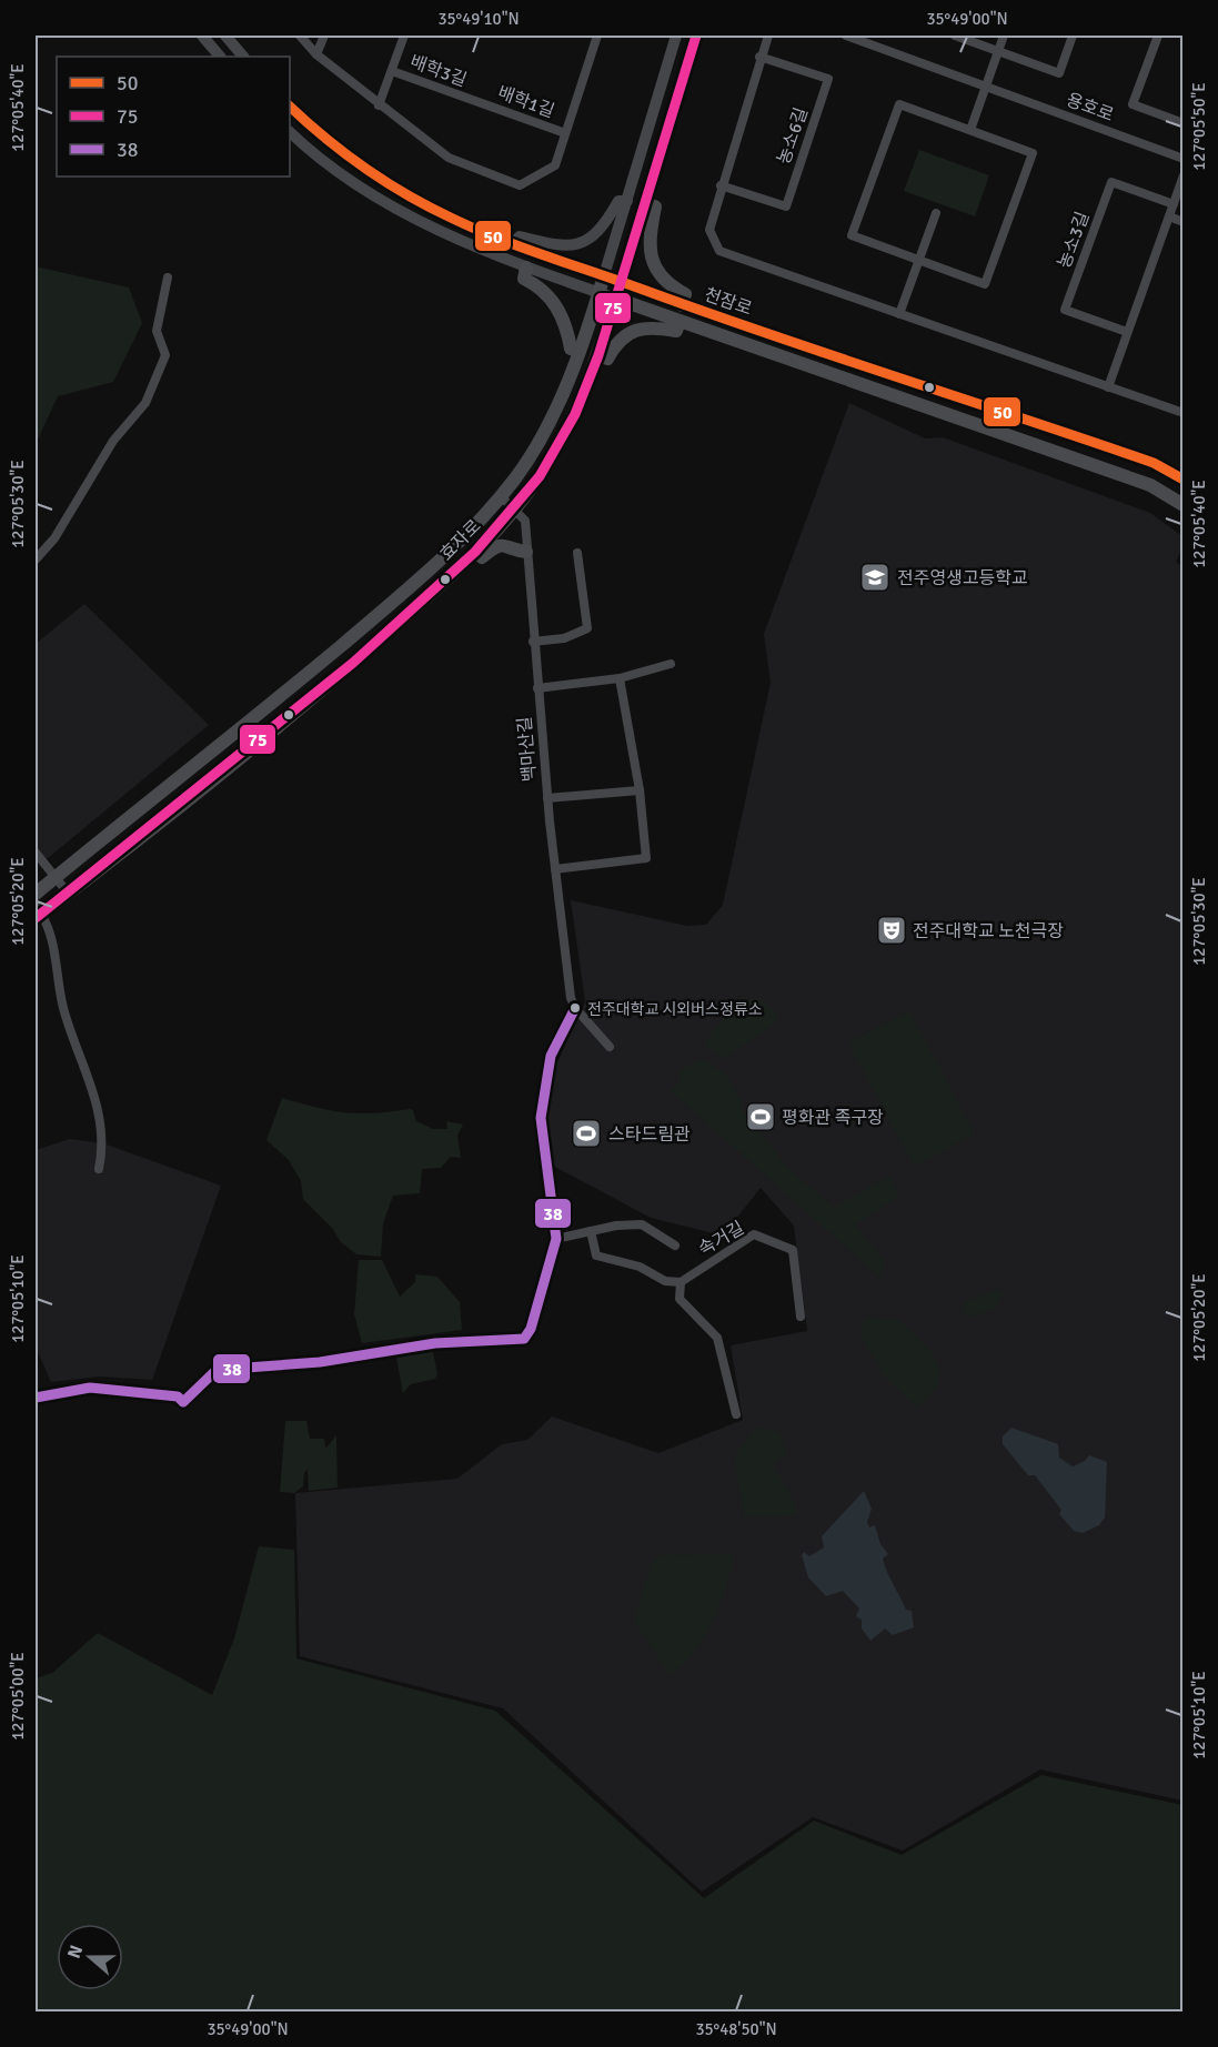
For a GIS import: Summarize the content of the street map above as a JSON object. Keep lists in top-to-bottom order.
{
  "streets": {
    "main road": ["천잠로", "효자로"],
    "street": [
      "배학3길",
      "배학1길",
      "용호로",
      "농소6길",
      "농소3길",
      "백마산길",
      "속거길"
    ]
  },
  "crossings": [
    ["배학3길", "배학1길"],
    ["천잠로", "효자로"],
    ["효자로", "백마산길"]
  ],
  "places": {
    "school or university": ["전주영생고등학교"],
    "theatre": ["전주대학교 노천극장"],
    "other": ["전주대학교 시외버스정류소"],
    "sports": ["평화관 족구장", "스타드림관"]
  },
  "lines": ["transit line 75", "transit line 50", "transit line 38"],
  "legend": ["50", "75", "38"],
  "north": "left",
  "coordinates": [
    "35°49'10\"N",
    "35°49'00\"N",
    "127°05'40\"E",
    "127°05'50\"E",
    "127°05'30\"E",
    "127°05'20\"E",
    "127°05'10\"E",
    "127°05'00\"E",
    "35°48'50\"N"
  ]
}
